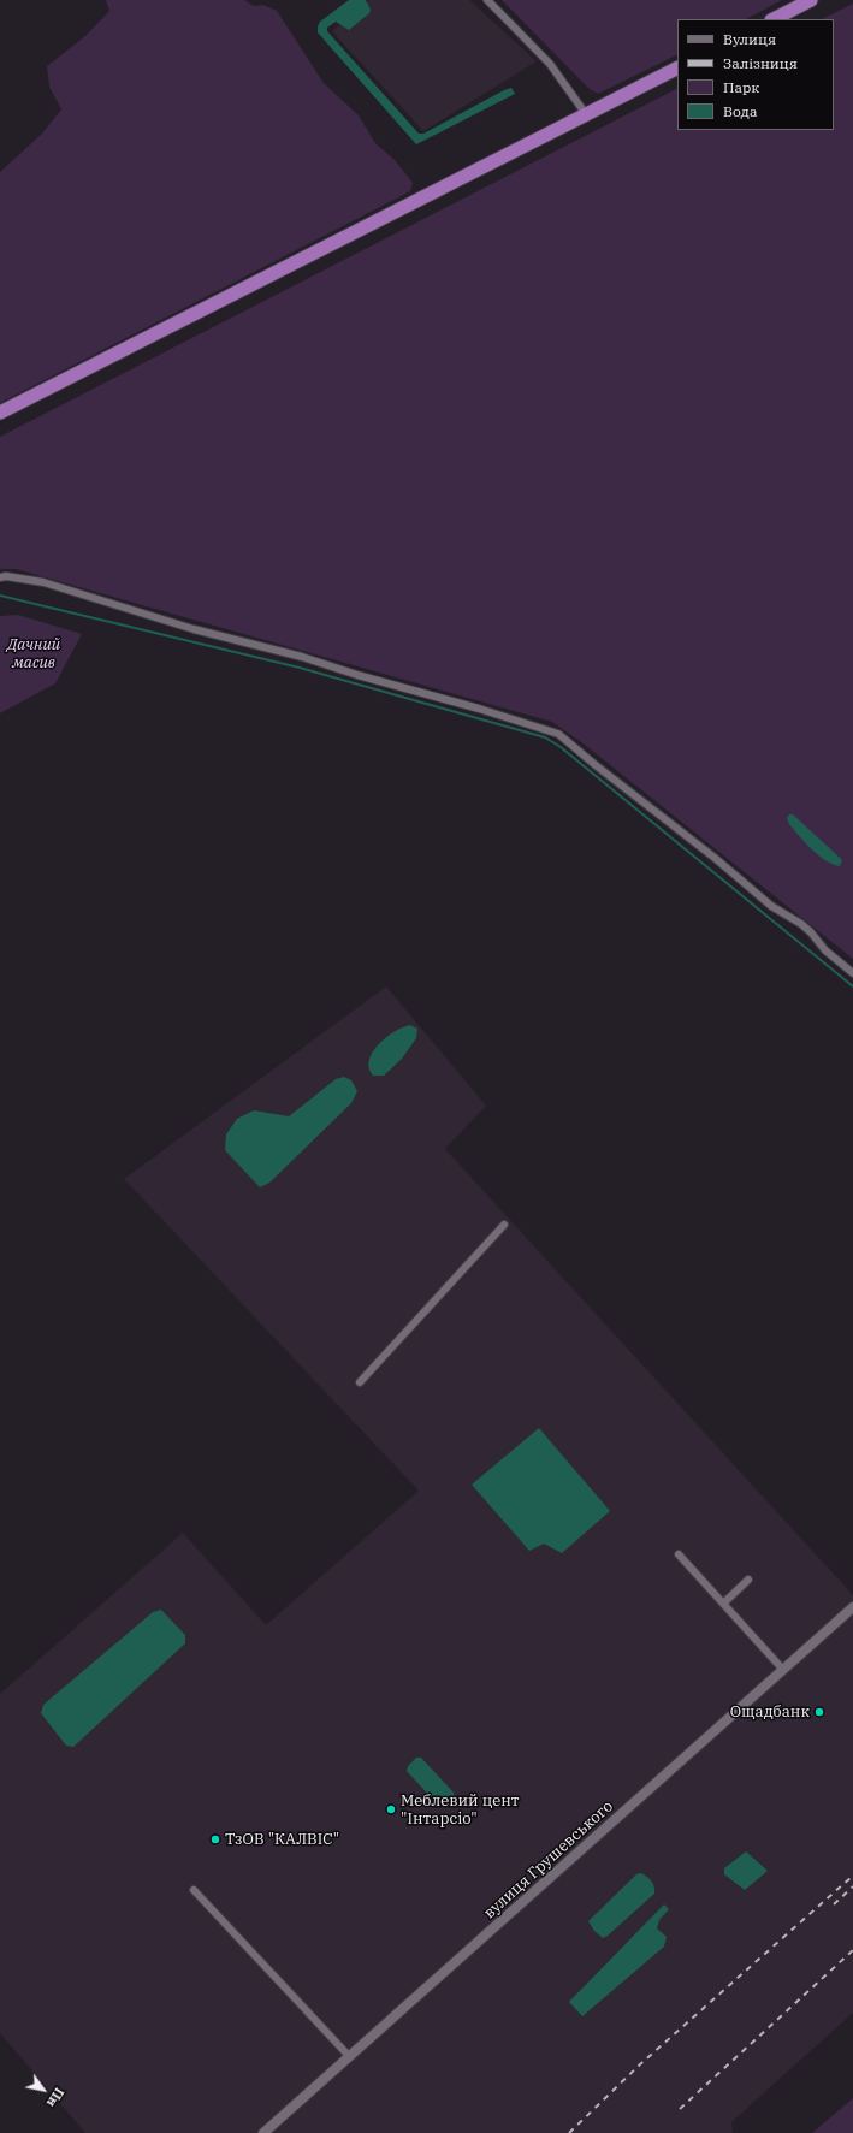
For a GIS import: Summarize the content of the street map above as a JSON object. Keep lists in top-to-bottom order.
{
  "streets": {
    "street": ["вулиця Грушевського"]
  },
  "parks": ["Дачний масив"],
  "places": ["Ощадбанк", "Меблевий цент \"Інтарсіо\"", "ТзОВ \"КАЛВІС\""],
  "legend": [
    "Вулиця",
    "Залізниця",
    "Парк",
    "Вода"
  ],
  "north": "bottom right"
}
